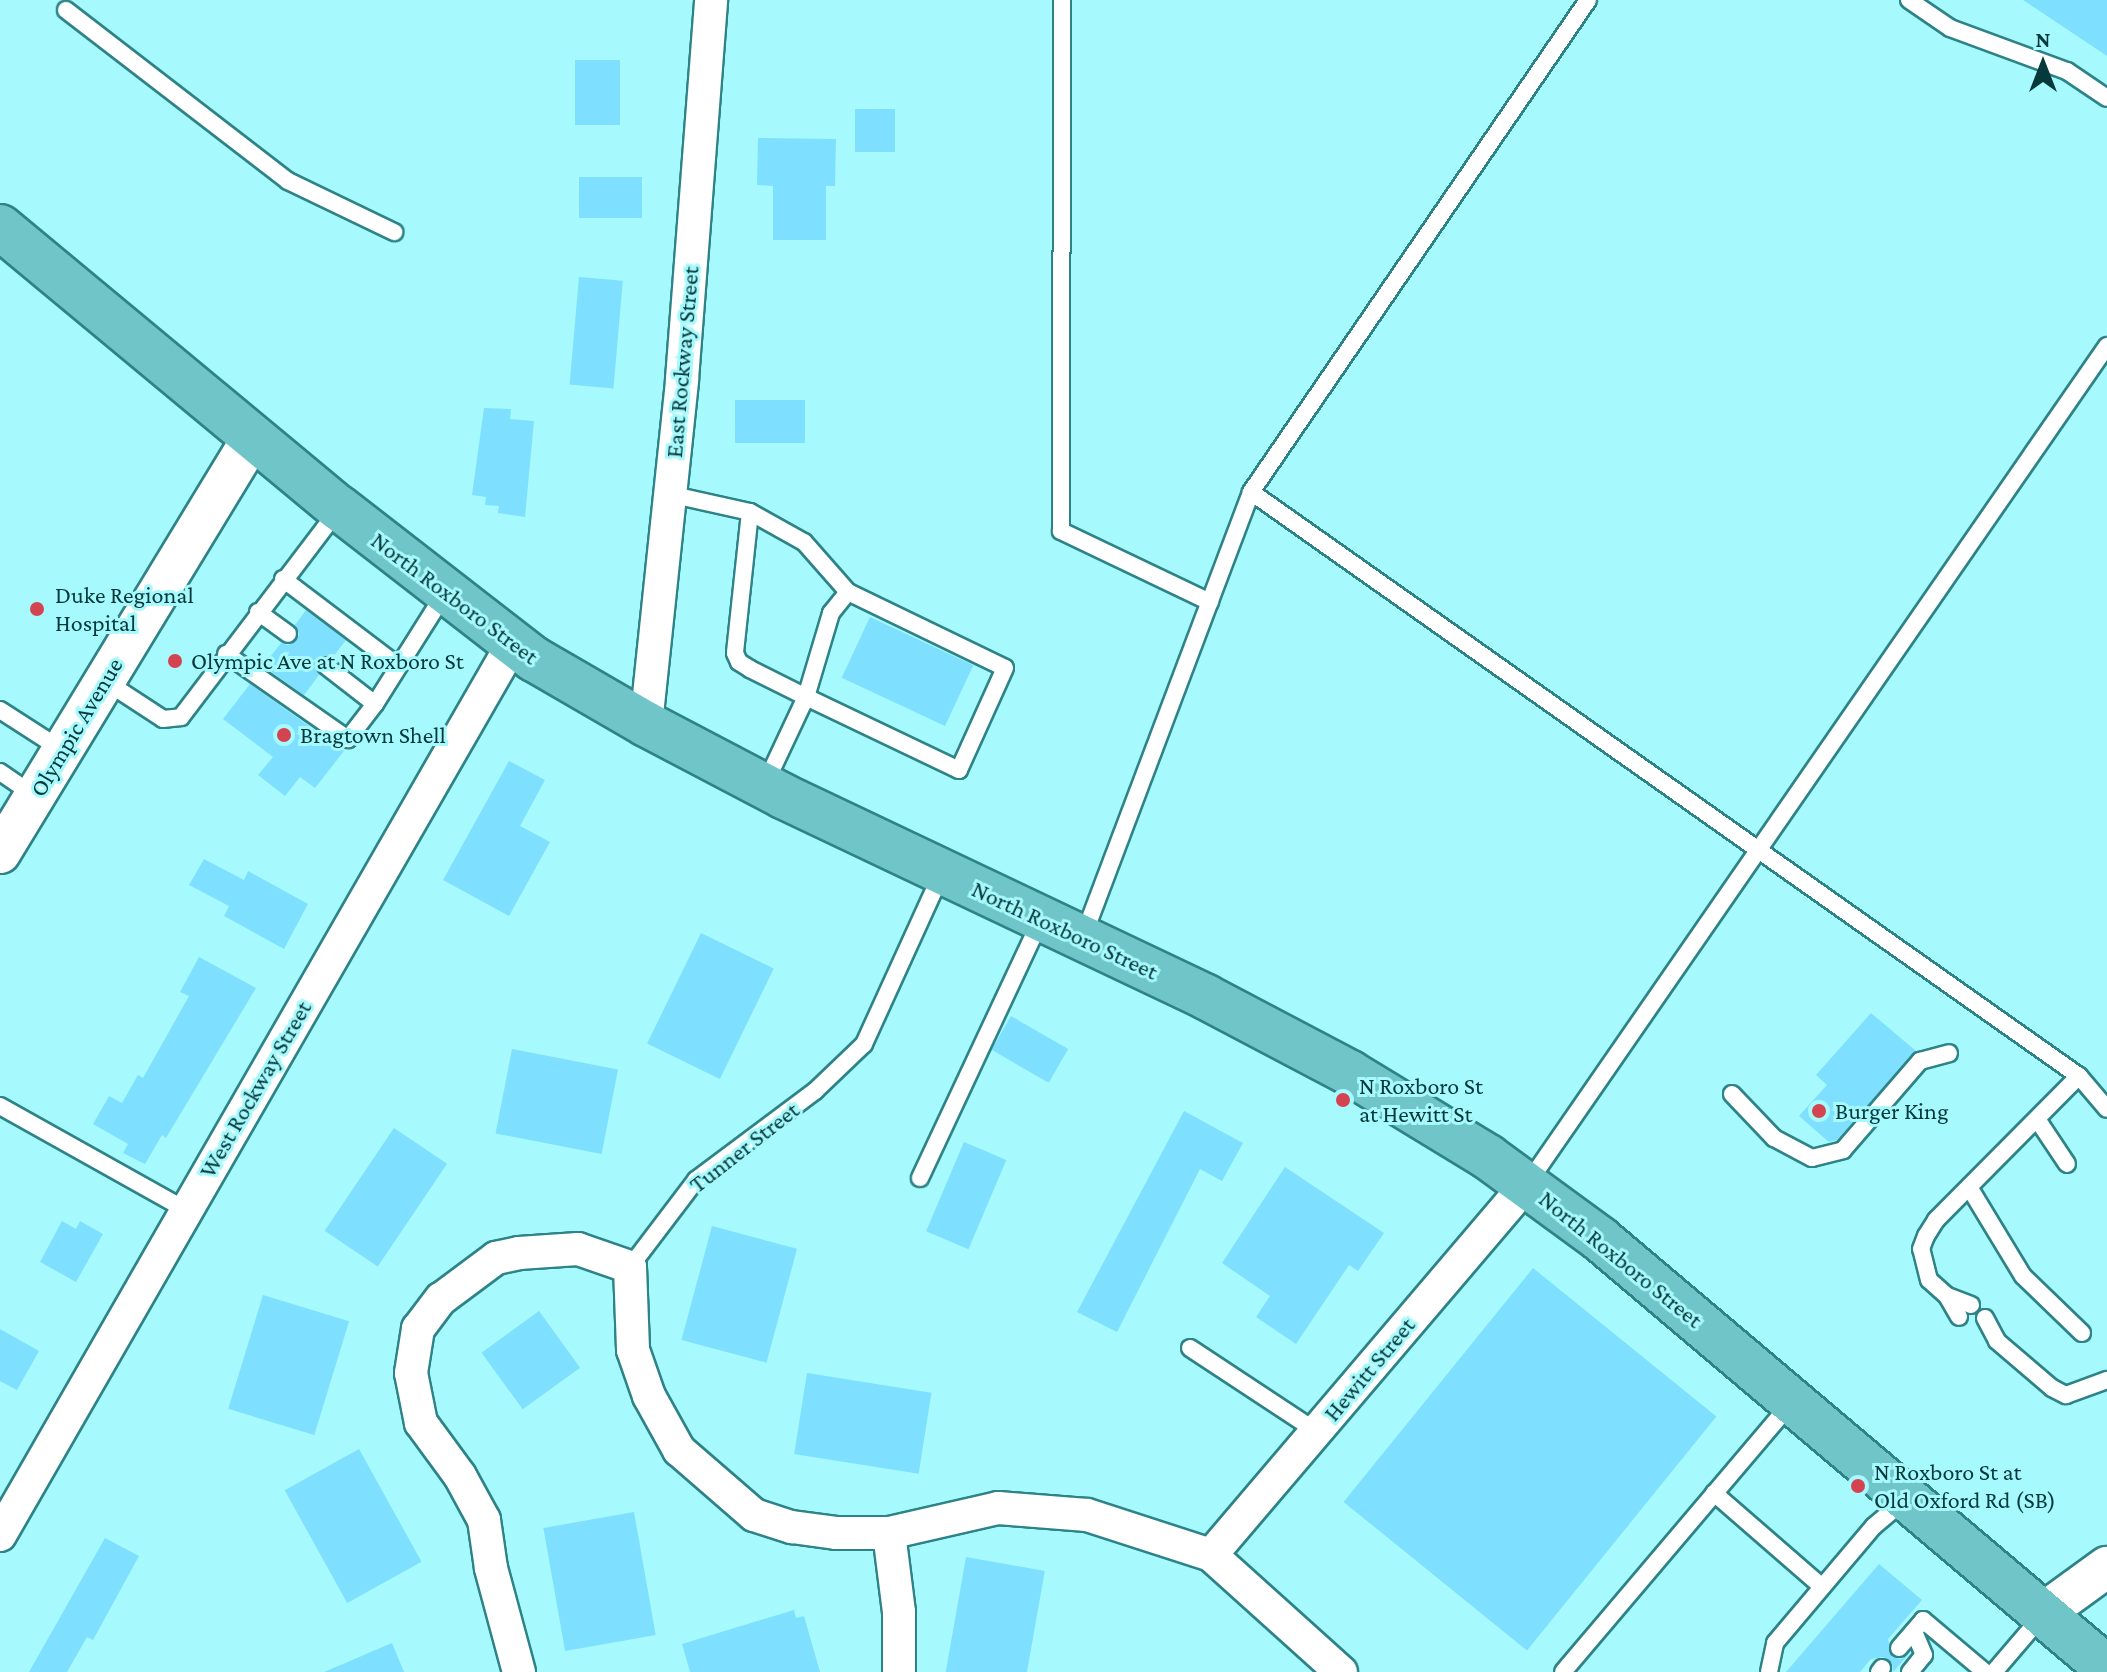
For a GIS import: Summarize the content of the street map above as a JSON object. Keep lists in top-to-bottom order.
{
  "streets": {
    "main road": ["North Roxboro Street"],
    "street": [
      "East Rockway Street",
      "Olympic Avenue",
      "West Rockway Street",
      "Hewitt Street"
    ],
    "lane": ["Tunner Street"]
  },
  "crossings": [
    ["East Rockway Street", "North Roxboro Street"],
    ["North Roxboro Street", "Olympic Avenue"],
    ["North Roxboro Street", "West Rockway Street"],
    ["North Roxboro Street", "Tunner Street"],
    ["North Roxboro Street", "Hewitt Street"]
  ],
  "places": [
    "Duke Regional Hospital",
    "Olympic Ave at N Roxboro St",
    "Bragtown Shell",
    "N Roxboro St at Hewitt St",
    "Burger King",
    "N Roxboro St at Old Oxford Rd (SB)"
  ],
  "north": "top"
}
